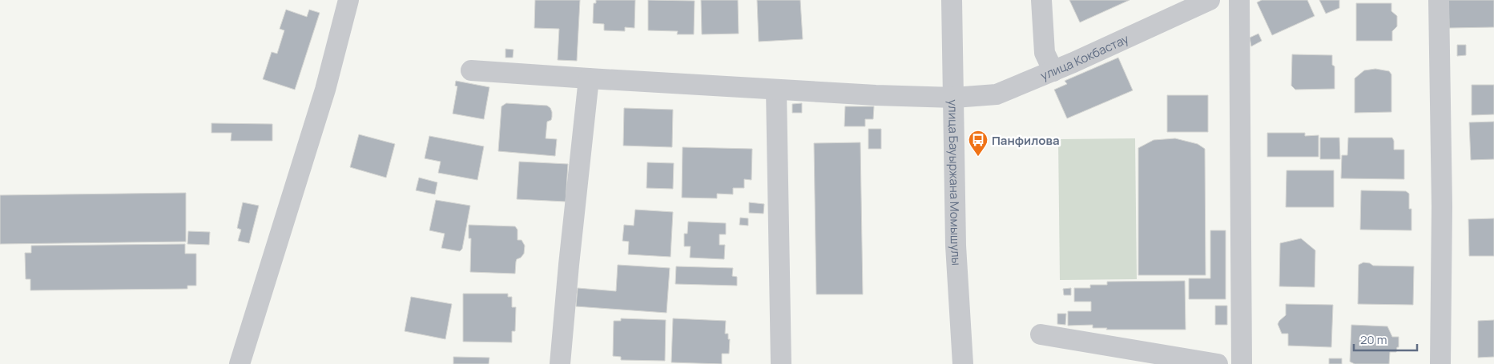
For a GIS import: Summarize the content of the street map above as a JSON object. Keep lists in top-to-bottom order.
{
  "streets": {
    "street": ["улица Кокбастау", "улица Бауыржана Момышулы"]
  },
  "crossings": [
    ["улица Кокбастау", "улица Бауыржана Момышулы"]
  ],
  "places": {
    "bus stop": ["Панфилова"]
  },
  "scale_bar": "20 m"
}
